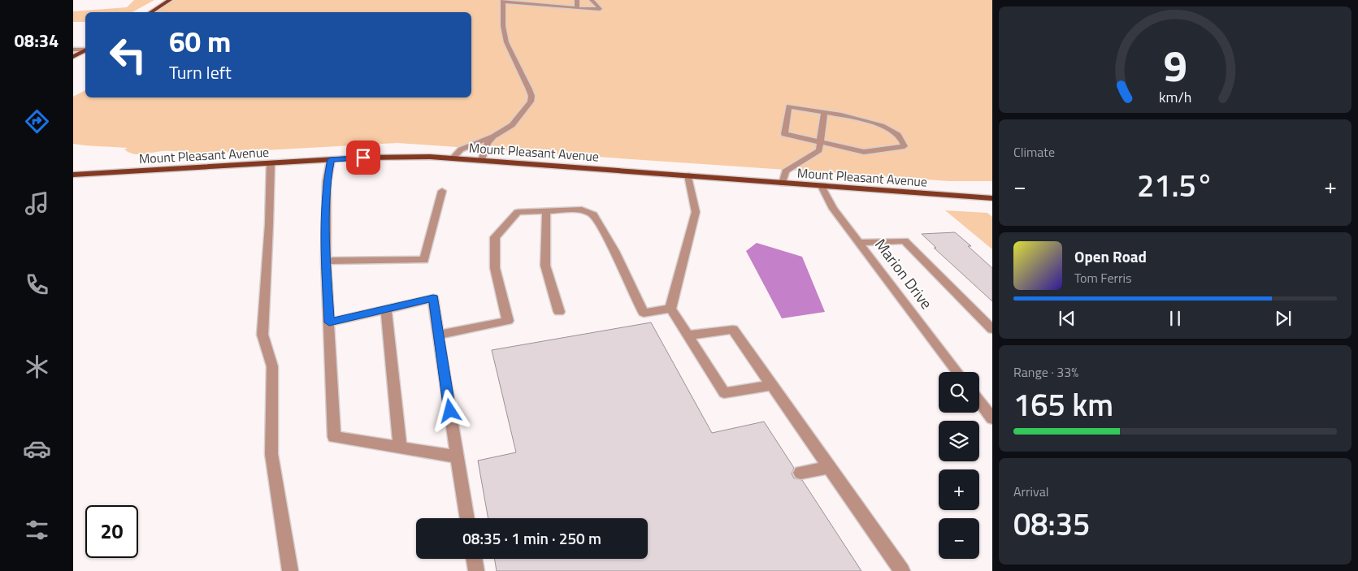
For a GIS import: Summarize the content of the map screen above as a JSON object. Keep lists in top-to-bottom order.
{
  "streets": {
    "main road": ["Mount Pleasant Avenue"],
    "street": ["Marion Drive"]
  },
  "crossings": [
    ["Mount Pleasant Avenue", "Marion Drive"]
  ],
  "page": {
    "tabs": "08:34",
    "turn": ["60 m", "Turn left"],
    "tile": [
      "Climate",
      ["Range · 33%", "165 km"],
      ["Arrival", "08:35"]
    ],
    "heat": ["−", "21.5°", "+"],
    "song": ["Open Road", "Tom Ferris"],
    "map_buttons": ["+", "−"],
    "limit": "20",
    "trip": "08:35 · 1 min · 250 m",
    "gauge": ["9", "km/h"]
  }
}
